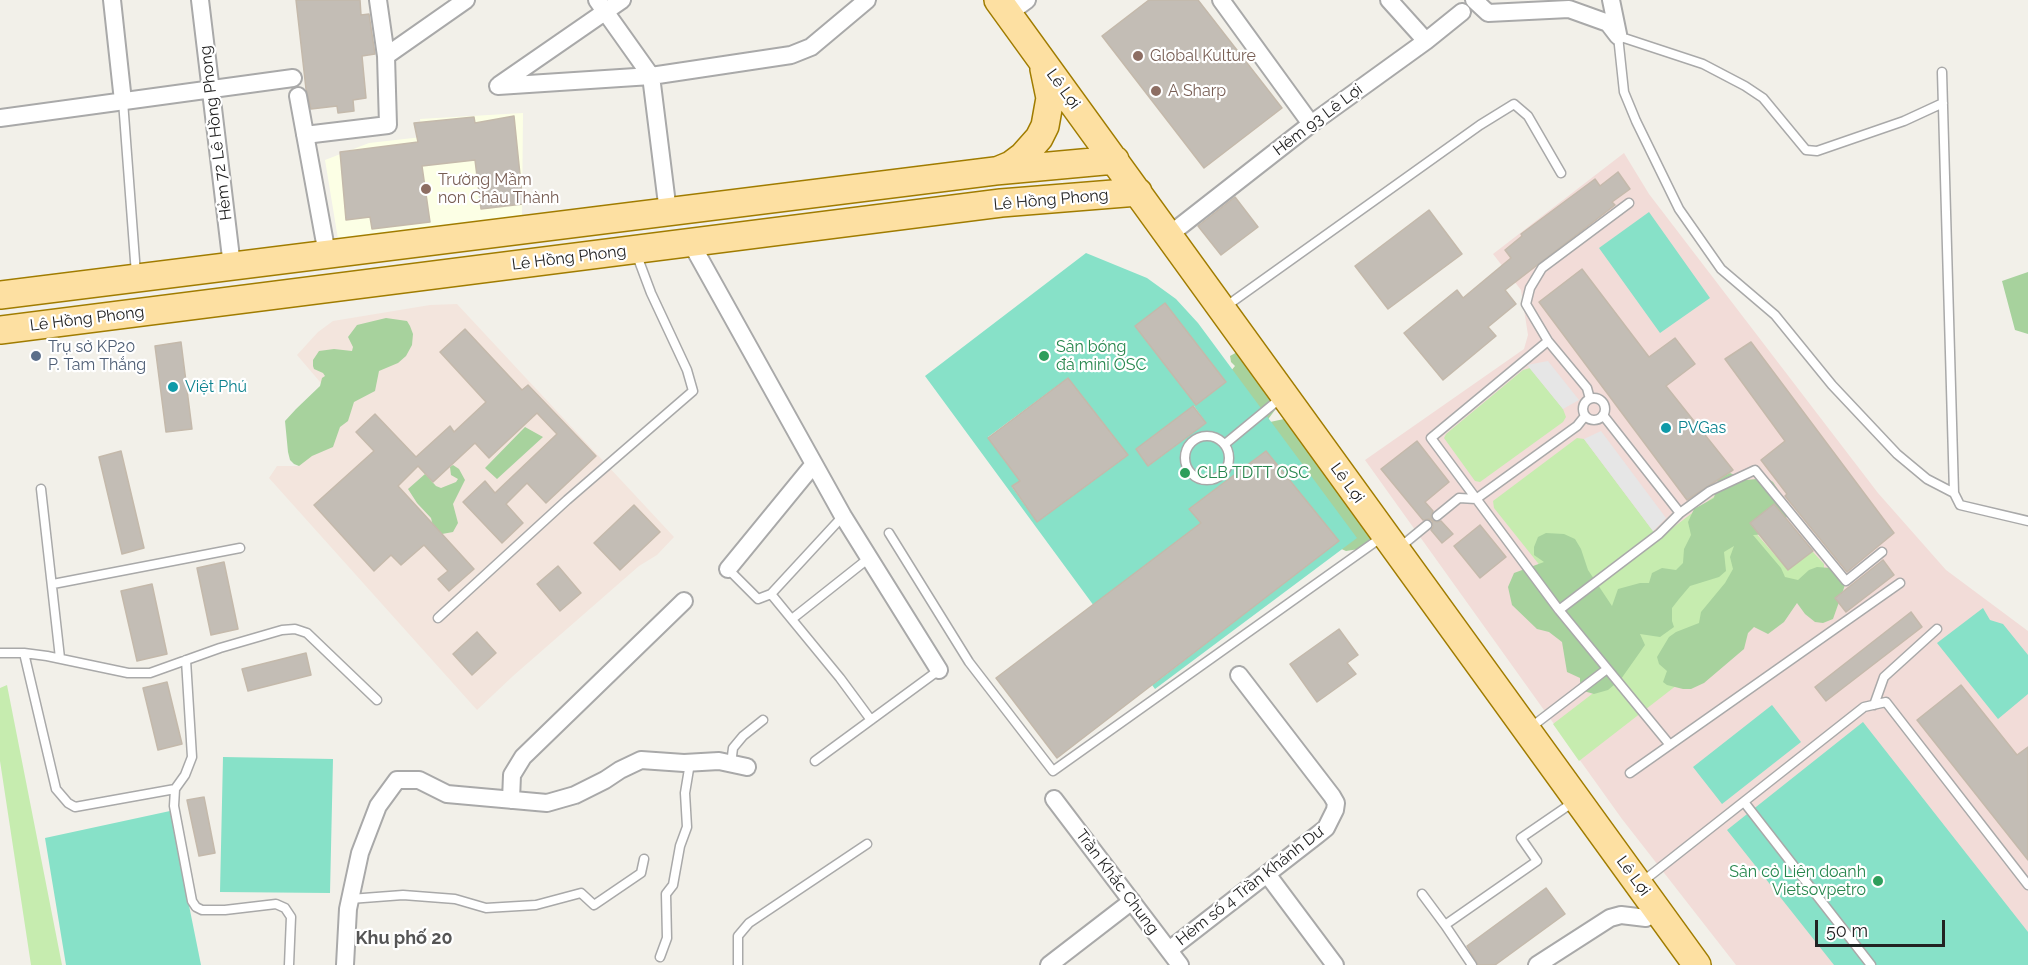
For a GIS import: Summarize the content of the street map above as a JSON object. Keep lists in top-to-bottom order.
{
  "streets": {
    "main road": ["Lê Lợi", "Lê Hồng Phong"],
    "street": [
      "Hẻm 93 Lê Lợi",
      "Hẻm 72 Lê Hồng Phong",
      "Trần Khắc Chung",
      "Hẻm số 4 Trần Khánh Dư"
    ]
  },
  "crossings": [
    ["Lê Lợi", "Hẻm 93 Lê Lợi"],
    ["Lê Lợi", "Lê Hồng Phong"],
    ["Hẻm 72 Lê Hồng Phong", "Lê Hồng Phong"],
    ["Trần Khắc Chung", "Hẻm số 4 Trần Khánh Dư"]
  ],
  "districts": ["Khu phố 20"],
  "places": [
    "Global Kulture",
    "A Sharp",
    "Trường Mầm non Châu Thành",
    "Trụ sở KP20 P. Tam Thắng",
    "Sân bóng đá mini OSC",
    "Việt Phú",
    "PVGas",
    "CLB TDTT OSC",
    "Sân cỏ Liên doanh Vietsovpetro"
  ],
  "scale_bar": "50 m"
}
